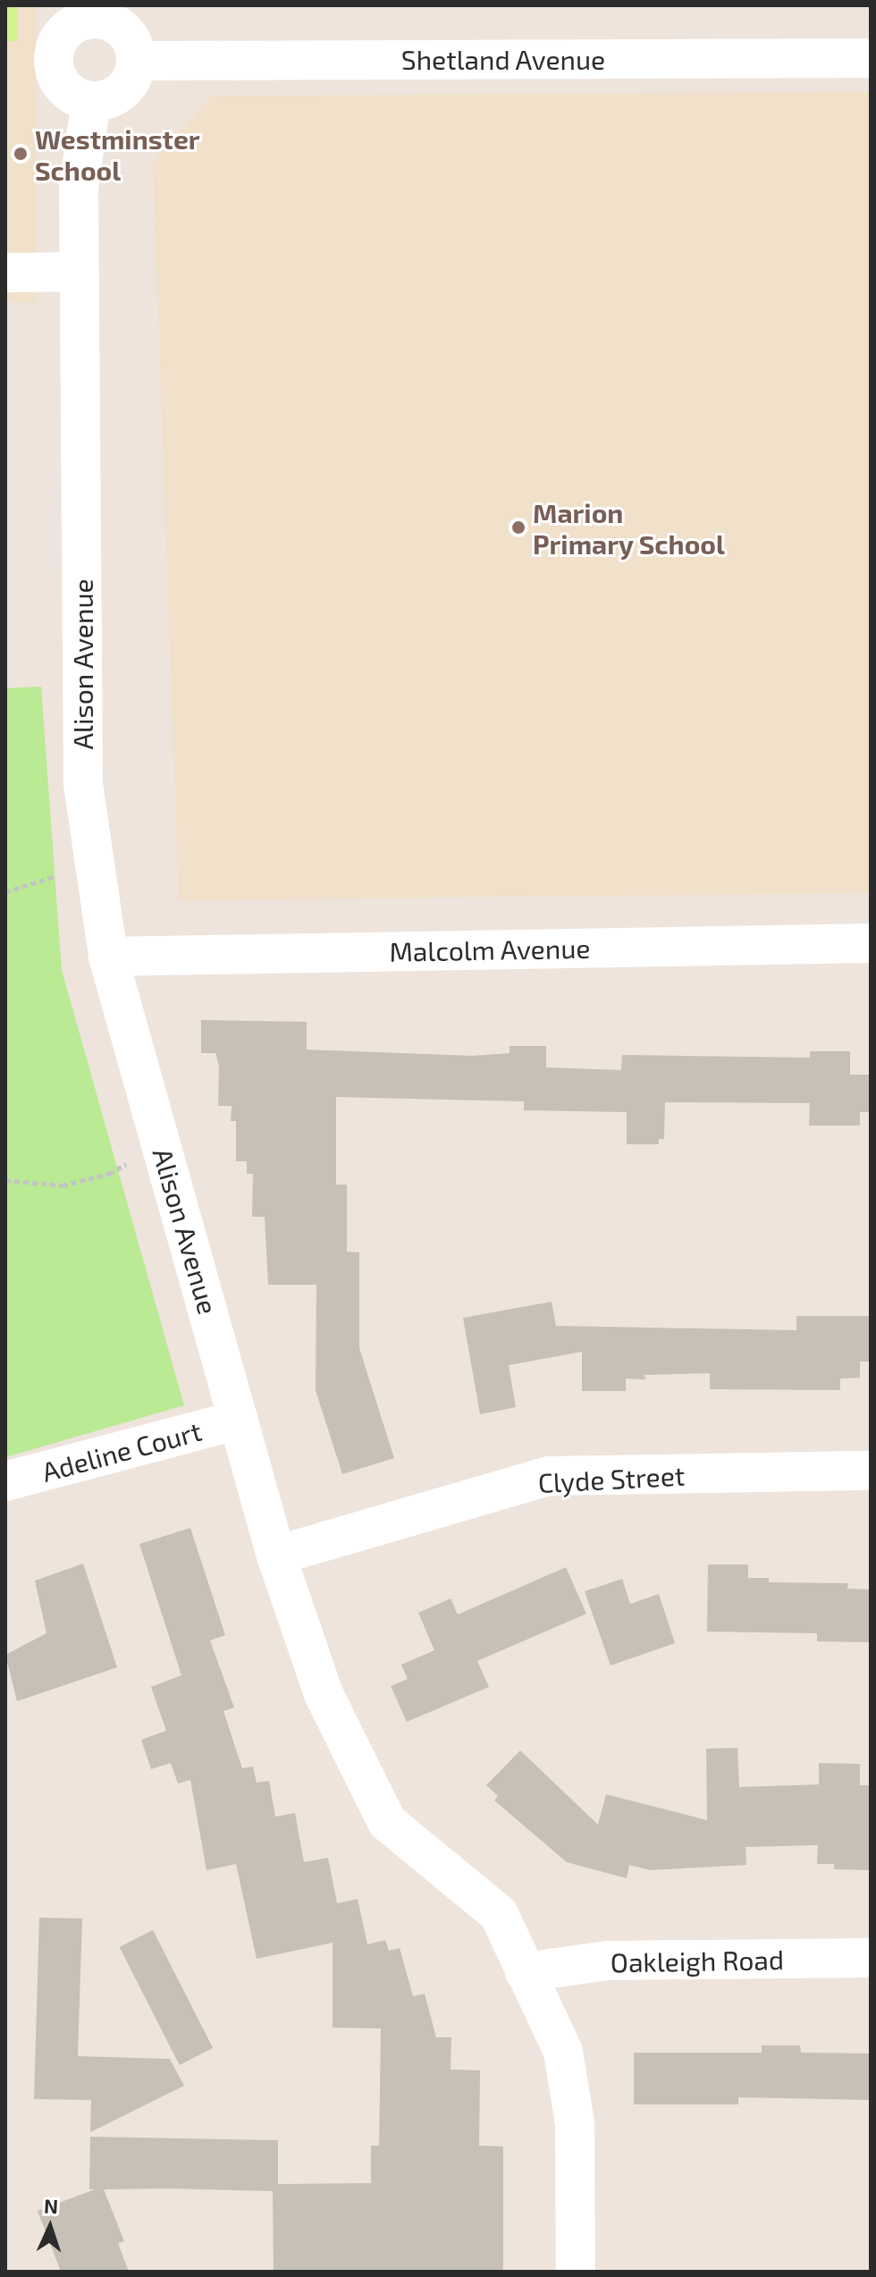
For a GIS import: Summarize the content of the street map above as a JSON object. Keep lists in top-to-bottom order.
{
  "streets": {
    "street": [
      "Shetland Avenue",
      "Alison Avenue",
      "Malcolm Avenue",
      "Adeline Court",
      "Clyde Street",
      "Oakleigh Road"
    ]
  },
  "crossings": [
    ["Shetland Avenue", "Alison Avenue"],
    ["Alison Avenue", "Malcolm Avenue"],
    ["Alison Avenue", "Adeline Court"],
    ["Alison Avenue", "Clyde Street"],
    ["Alison Avenue", "Oakleigh Road"]
  ],
  "places": ["Westminster School", "Marion Primary School"],
  "north": "top"
}
